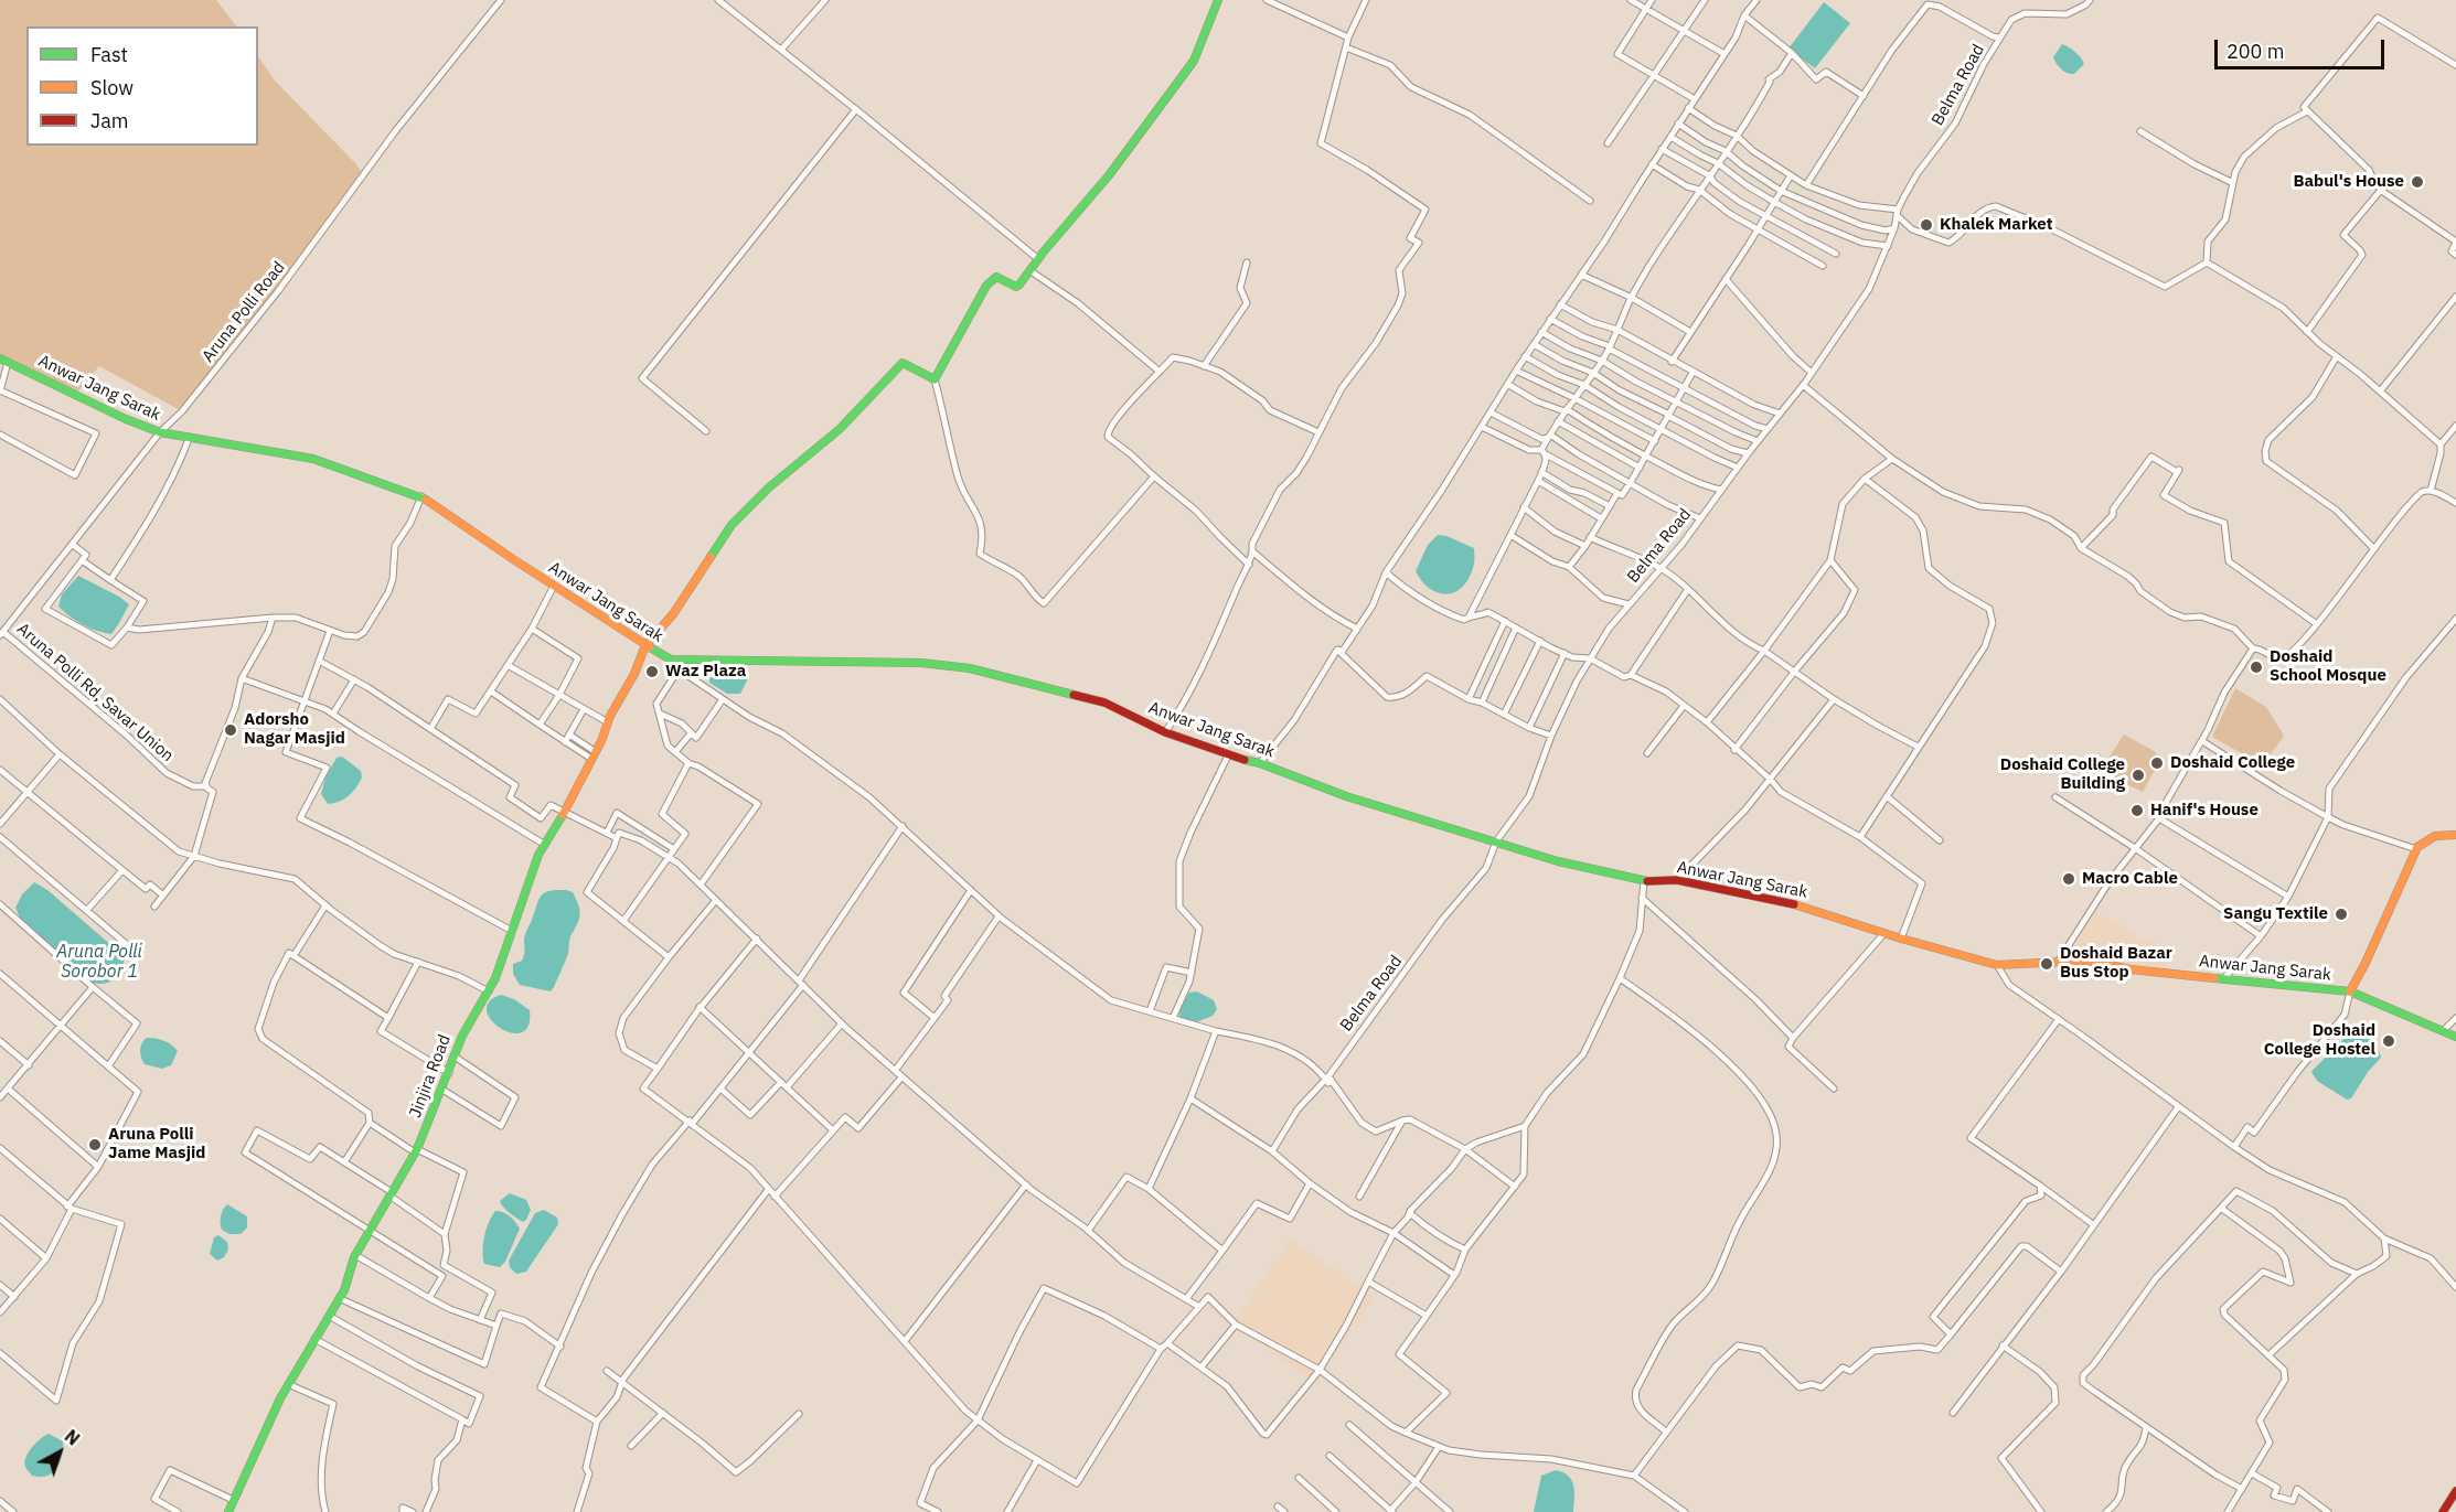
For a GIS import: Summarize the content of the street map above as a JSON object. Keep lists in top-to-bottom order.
{
  "streets": {
    "main road": ["Anwar Jang Sarak", "Jinjira Road"],
    "street": ["Belma Road", "Aruna Polli Road", "Aruna Polli Rd, Savar Union"]
  },
  "crossings": [
    ["Belma Road", "Anwar Jang Sarak"],
    ["Aruna Polli Road", "Anwar Jang Sarak"],
    ["Aruna Polli Road", "Aruna Polli Rd, Savar Union"],
    ["Anwar Jang Sarak", "Jinjira Road"]
  ],
  "water": ["Aruna Polli Sorobor 1"],
  "places": [
    "Babul's House",
    "Khalek Market",
    "Doshaid School Mosque",
    "Waz Plaza",
    "Adorsho Nagar Masjid",
    "Doshaid College",
    "Doshaid College Building",
    "Hanif's House",
    "Macro Cable",
    "Sangu Textile",
    "Doshaid Bazar Bus Stop",
    "Doshaid College Hostel",
    "Aruna Polli Jame Masjid"
  ],
  "legend": ["Fast", "Slow", "Jam"],
  "scale_bar": "200 m",
  "north": "top right"
}
